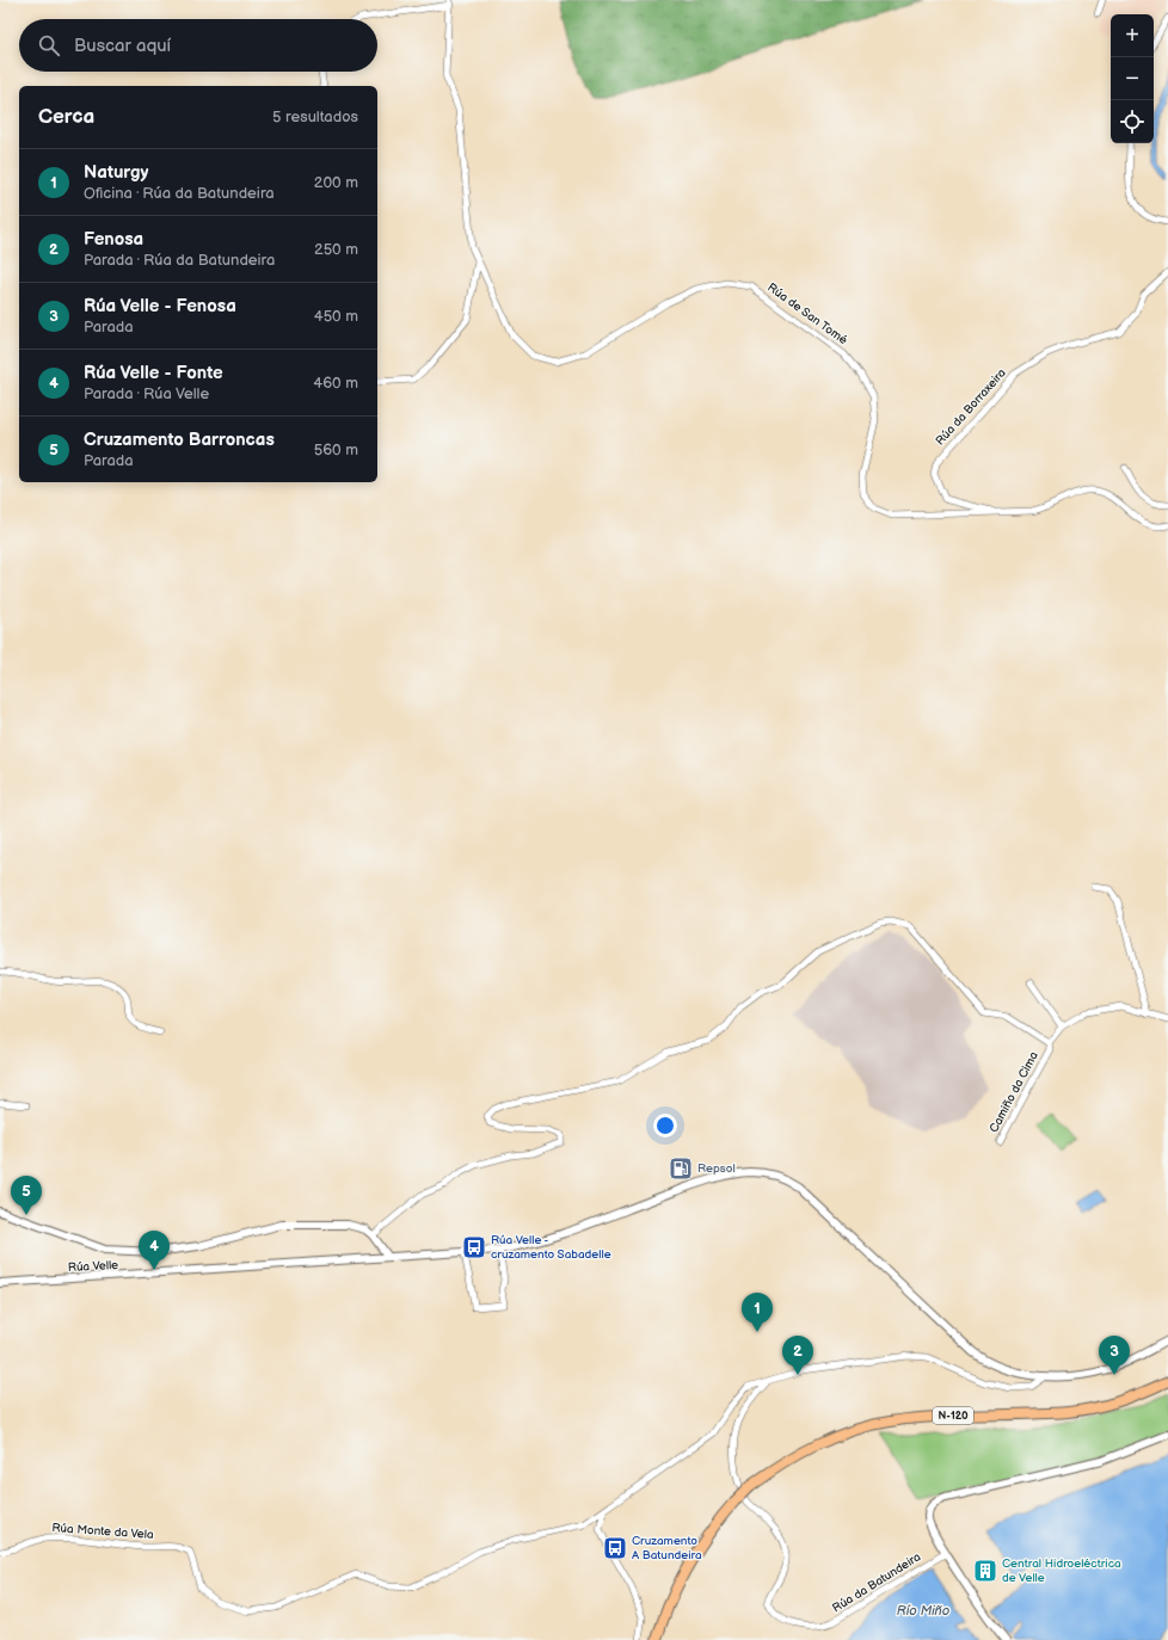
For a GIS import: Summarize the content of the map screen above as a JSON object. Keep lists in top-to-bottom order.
{
  "streets": {
    "highway": ["N-120"],
    "street": [
      "Rúa de San Tomé",
      "Rúa da Borraxeira",
      "Camiño da Cima",
      "Rúa Velle",
      "Rúa Monte da Vela",
      "Rúa da Batundeira"
    ]
  },
  "crossings": [
    ["Rúa de San Tomé", "Rúa da Borraxeira"],
    ["Rúa Monte da Vela", "Rúa da Batundeira"]
  ],
  "water": ["Río Miño"],
  "places": {
    "fuel station": ["Repsol"],
    "bus stop": ["Rúa Velle - cruzamento Sabadelle", "Cruzamento A Batundeira"],
    "building": ["Central Hidroeléctrica de Velle"]
  },
  "page": {
    "map_buttons": ["+", "−"],
    "search": "Buscar aquí",
    "heading": ["Cerca", "5 resultados"],
    "list": [
      {
        "mark": "1",
        "name": "Naturgy",
        "note": "Oficina · Rúa da Batundeira",
        "value": "200 m"
      },
      {
        "mark": "2",
        "name": "Fenosa",
        "note": "Parada · Rúa da Batundeira",
        "value": "250 m"
      },
      {
        "mark": "3",
        "name": "Rúa Velle - Fenosa",
        "note": "Parada",
        "value": "450 m"
      },
      {
        "mark": "4",
        "name": "Rúa Velle - Fonte",
        "note": "Parada · Rúa Velle",
        "value": "460 m"
      },
      {
        "mark": "5",
        "name": "Cruzamento Barroncas",
        "note": "Parada",
        "value": "560 m"
      }
    ],
    "pins": [
      "5",
      "4",
      "1",
      "2",
      "3"
    ]
  }
}
